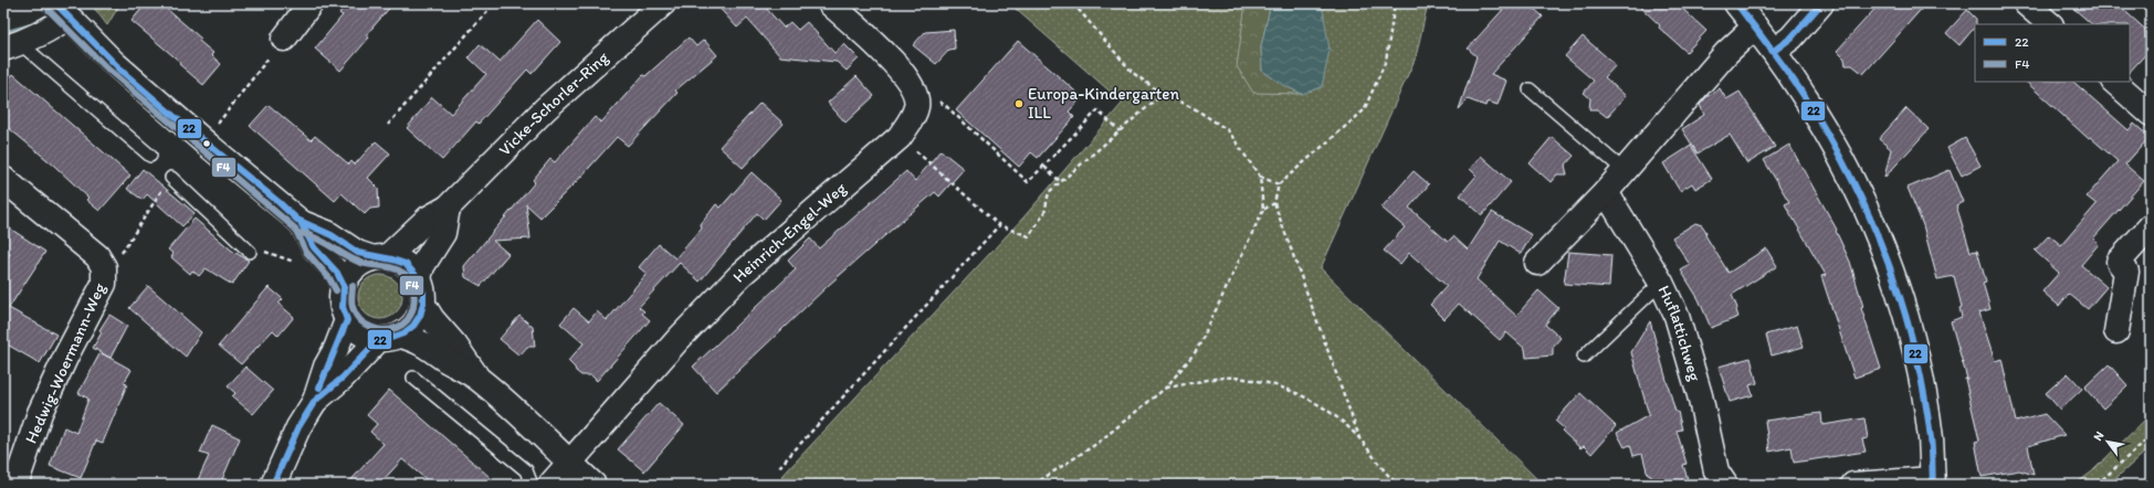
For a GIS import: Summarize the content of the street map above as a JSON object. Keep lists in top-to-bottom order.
{
  "streets": {
    "street": [
      "Vicke-Schorler-Ring",
      "Heinrich-Engel-Weg",
      "Huflattichweg",
      "Hedwig-Woermann-Weg"
    ]
  },
  "places": ["Europa-Kindergarten ILL"],
  "lines": ["transit line 22", "transit line F4"],
  "legend": ["22", "F4"],
  "north": "top left"
}
